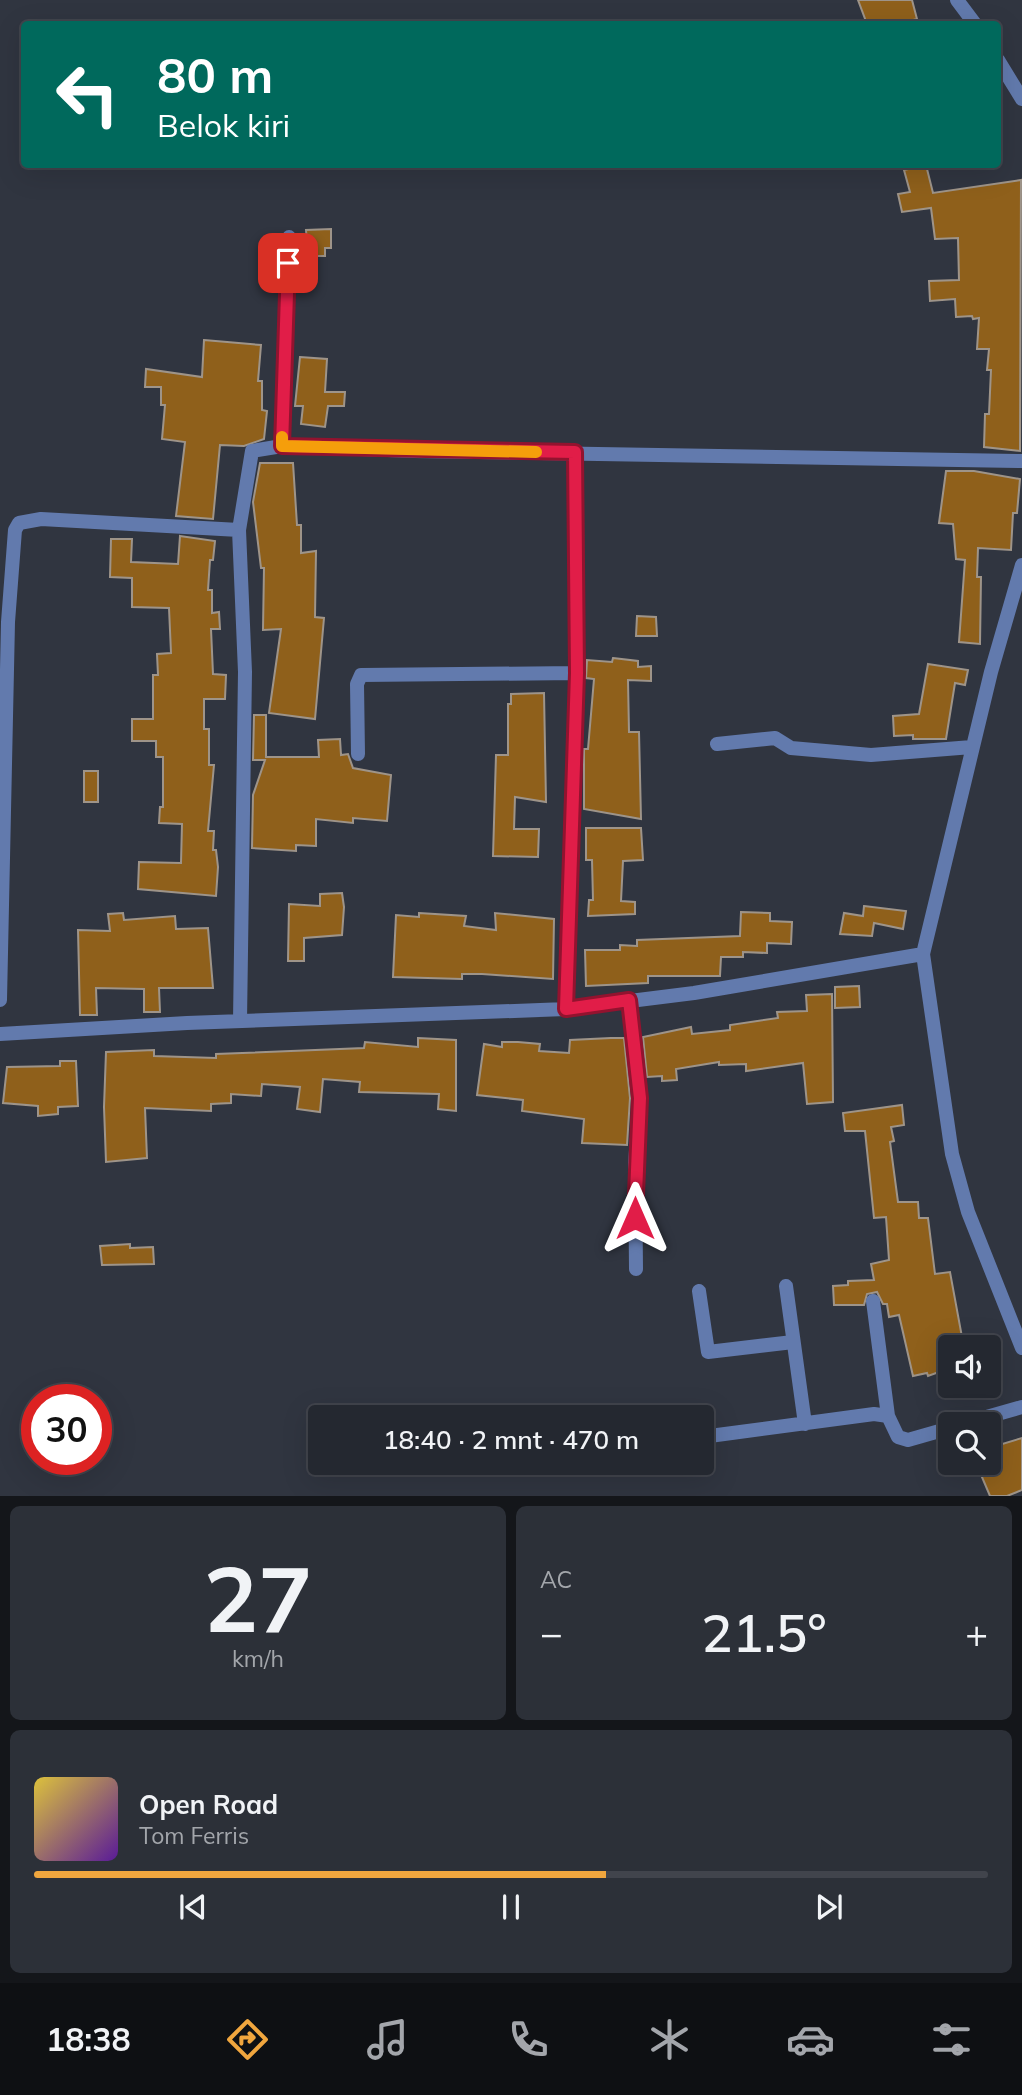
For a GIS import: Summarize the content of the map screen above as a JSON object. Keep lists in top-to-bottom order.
{
  "page": {
    "turn": ["80 m", "Belok kiri"],
    "limit": "30",
    "trip": "18:40 · 2 mnt · 470 m",
    "tile": [
      ["27", "km/h"],
      "AC"
    ],
    "heat": ["−", "21.5°", "+"],
    "song": ["Open Road", "Tom Ferris"],
    "tabs": "18:38"
  }
}
